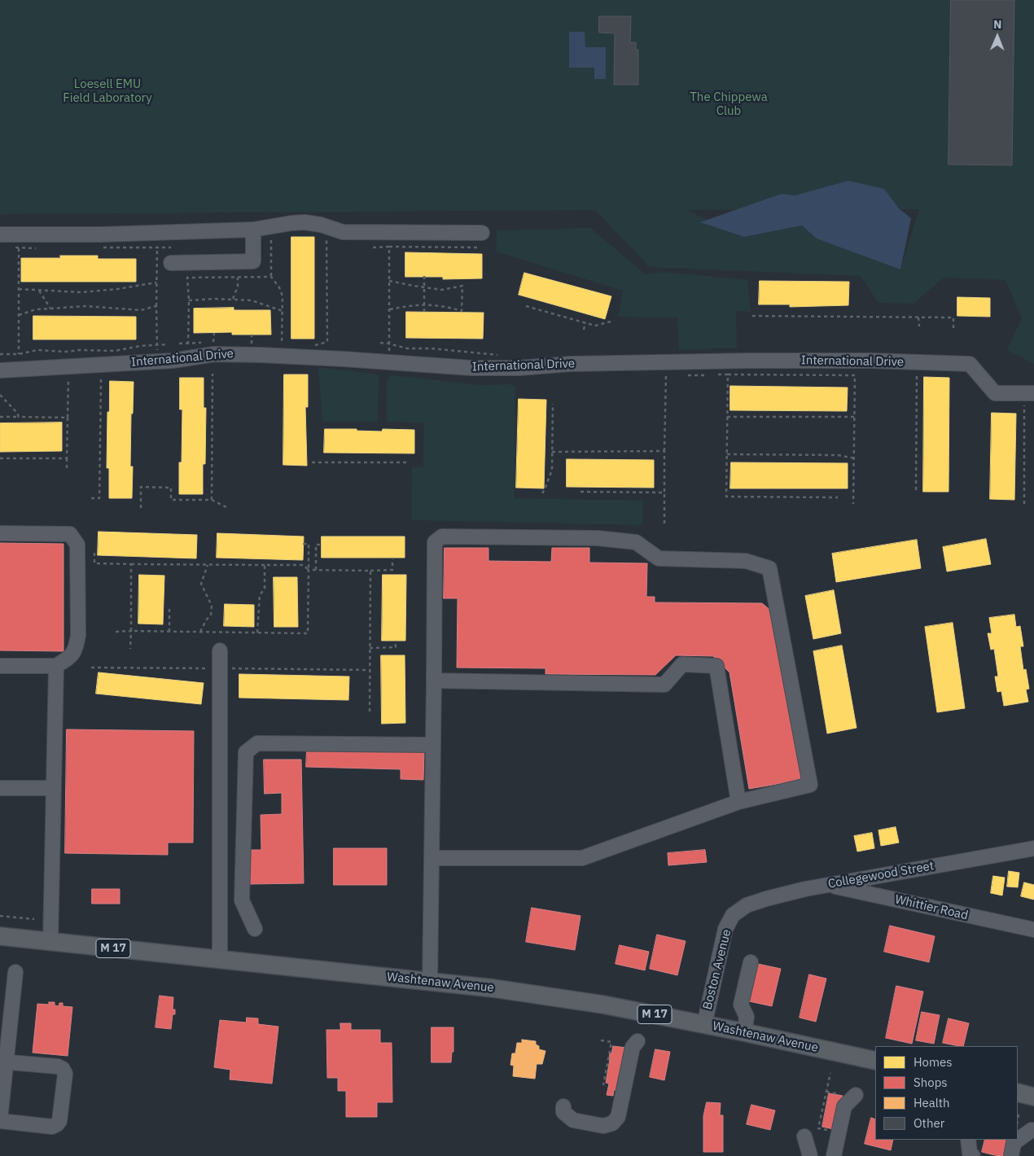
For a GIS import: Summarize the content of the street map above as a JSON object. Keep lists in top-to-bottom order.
{
  "streets": {
    "main road": ["M 17", "Washtenaw Avenue"],
    "street": [
      "International Drive",
      "Collegewood Street",
      "Whittier Road",
      "Boston Avenue"
    ]
  },
  "crossings": [
    ["Collegewood Street", "Whittier Road"],
    ["Collegewood Street", "Boston Avenue"],
    ["Boston Avenue", "Washtenaw Avenue"]
  ],
  "parks": ["Loesell EMU Field Laboratory", "The Chippewa Club"],
  "legend": [
    "Homes",
    "Shops",
    "Health",
    "Other"
  ],
  "north": "top"
}
